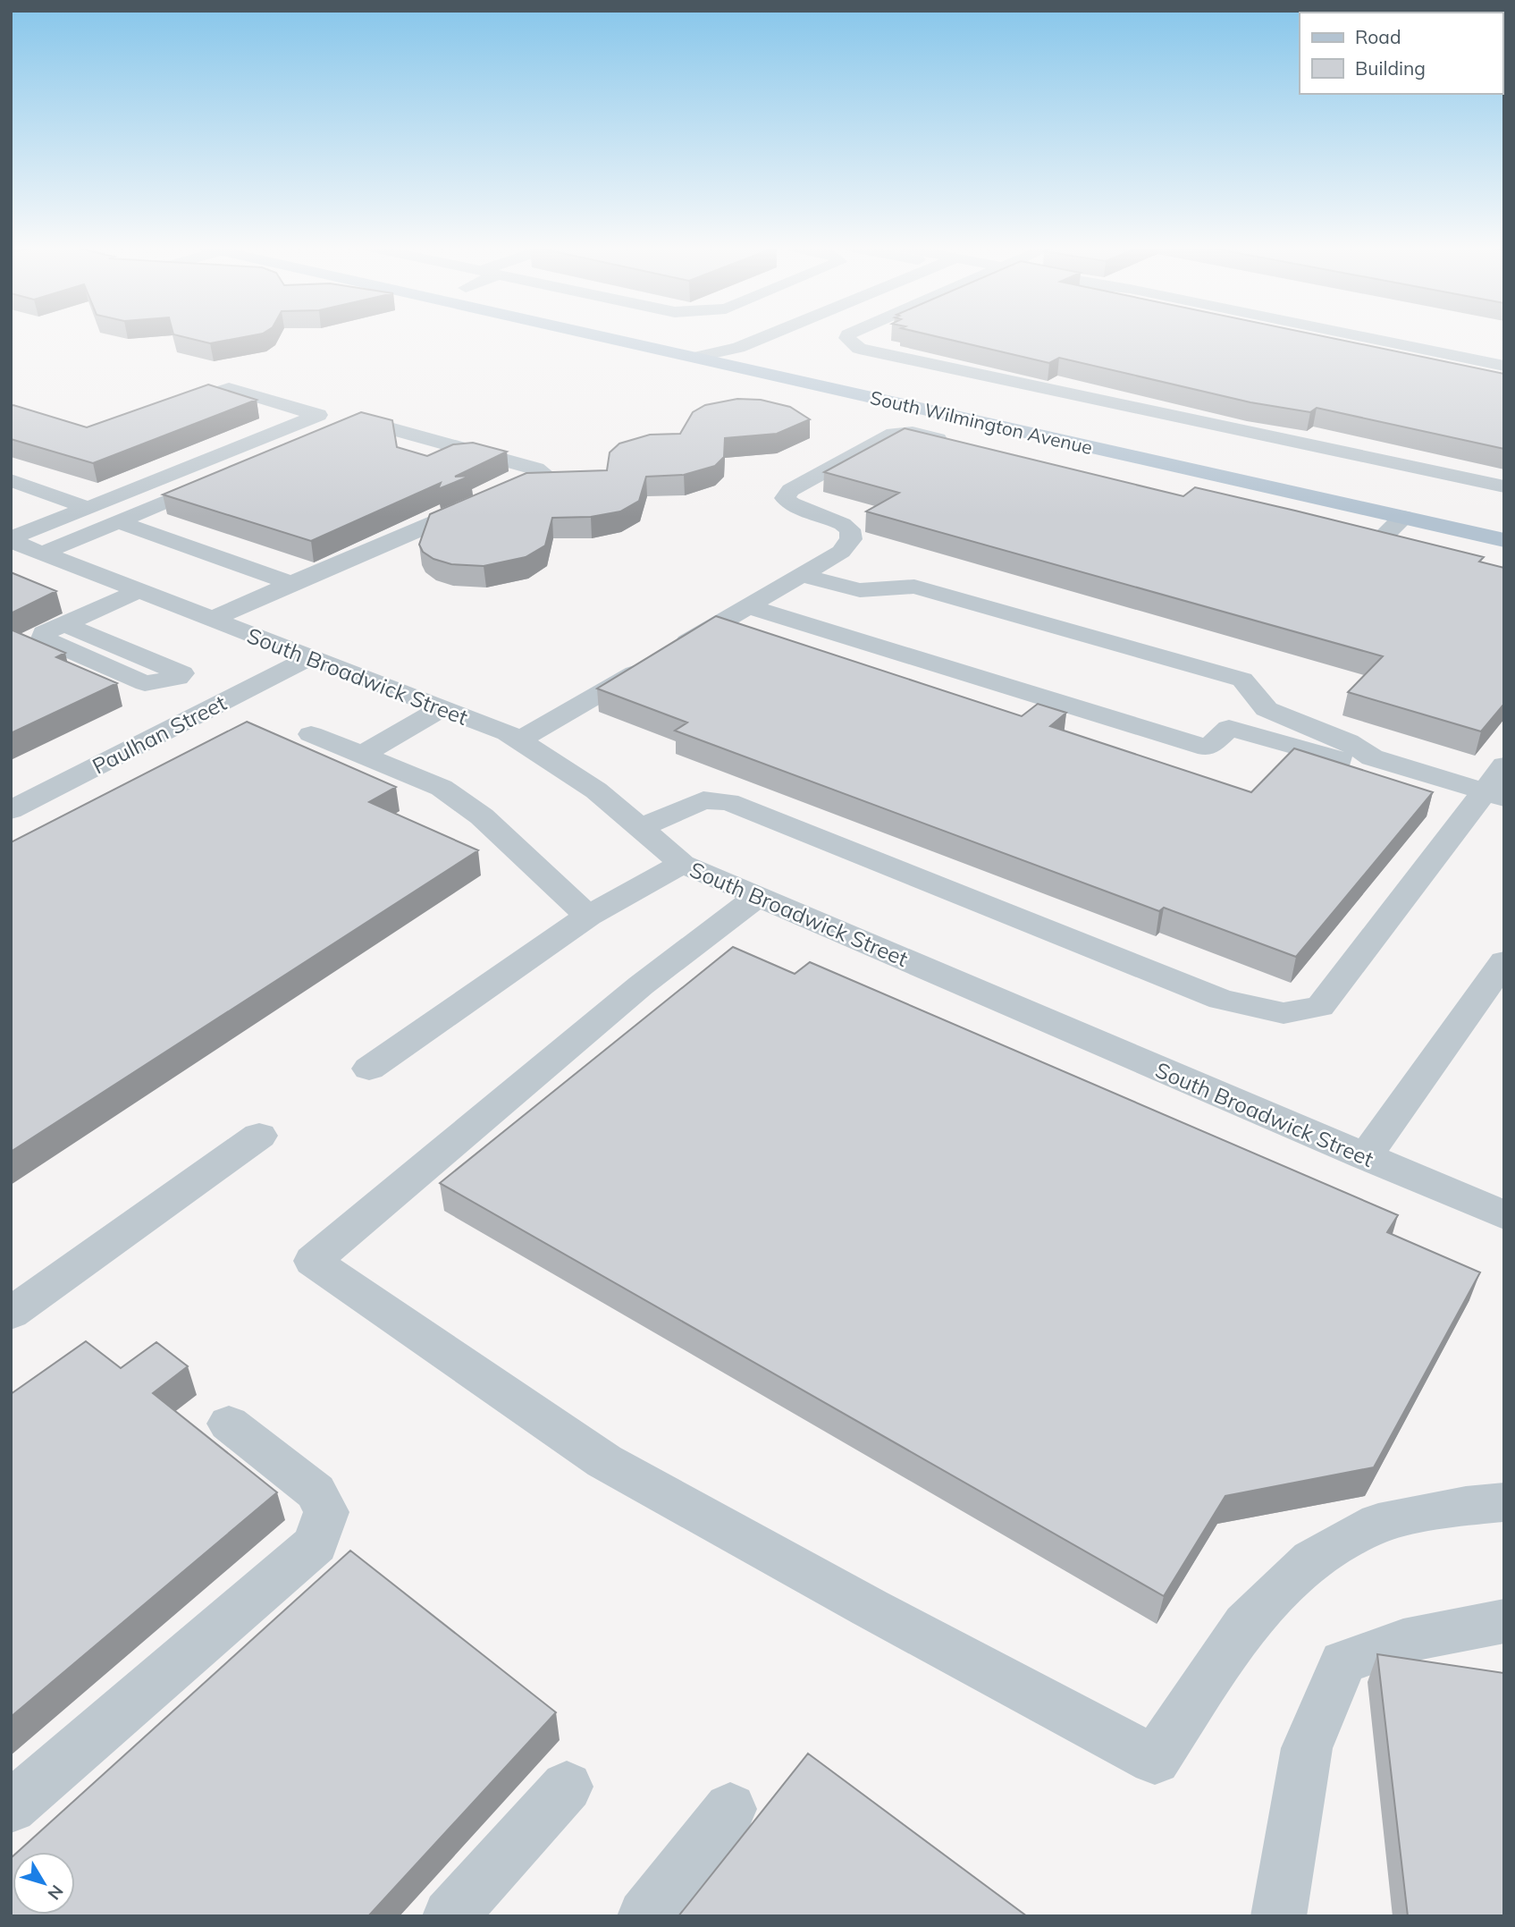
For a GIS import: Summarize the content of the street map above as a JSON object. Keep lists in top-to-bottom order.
{
  "streets": {
    "main road": ["South Wilmington Avenue"],
    "street": ["South Broadwick Street", "Paulhan Street"]
  },
  "crossings": [
    ["South Broadwick Street", "Paulhan Street"]
  ],
  "legend": ["Road", "Building"],
  "north": "bottom right"
}
